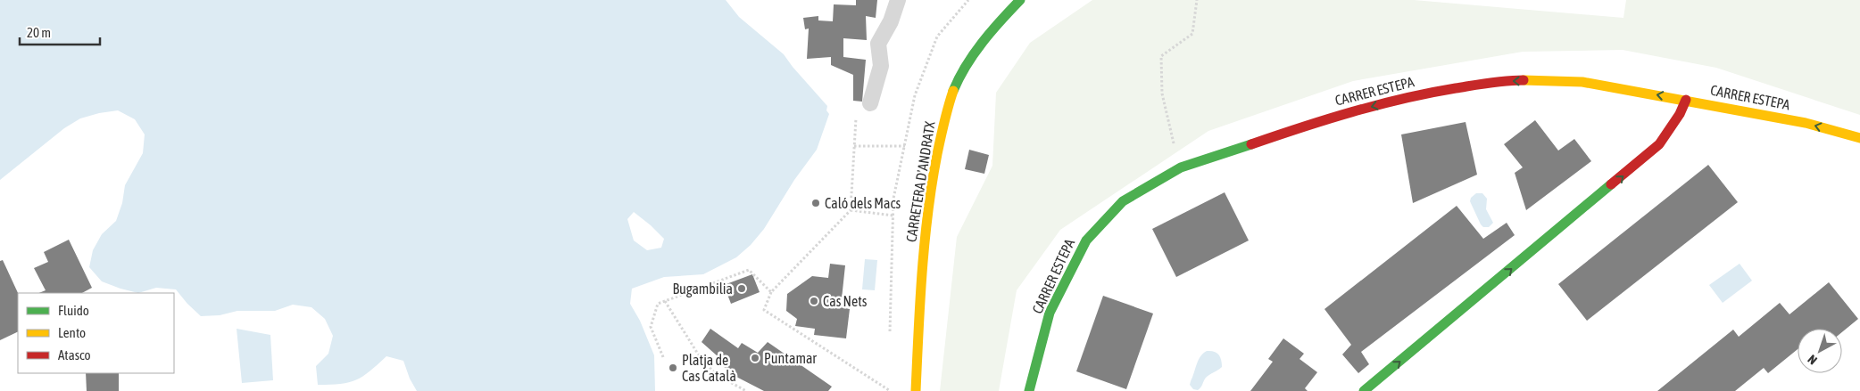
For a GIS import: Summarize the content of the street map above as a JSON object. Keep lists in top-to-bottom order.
{
  "streets": {
    "street": ["CARRER ESTEPA", "CARRETERA D'ANDRATX"]
  },
  "one_way": ["CARRER ESTEPA"],
  "places": [
    "Caló dels Macs",
    "Bugambilia",
    "Cas Nets",
    "Puntamar",
    "Platja de Cas Català"
  ],
  "legend": ["Fluido", "Lento", "Atasco"],
  "scale_bar": "20 m",
  "north": "bottom left"
}
